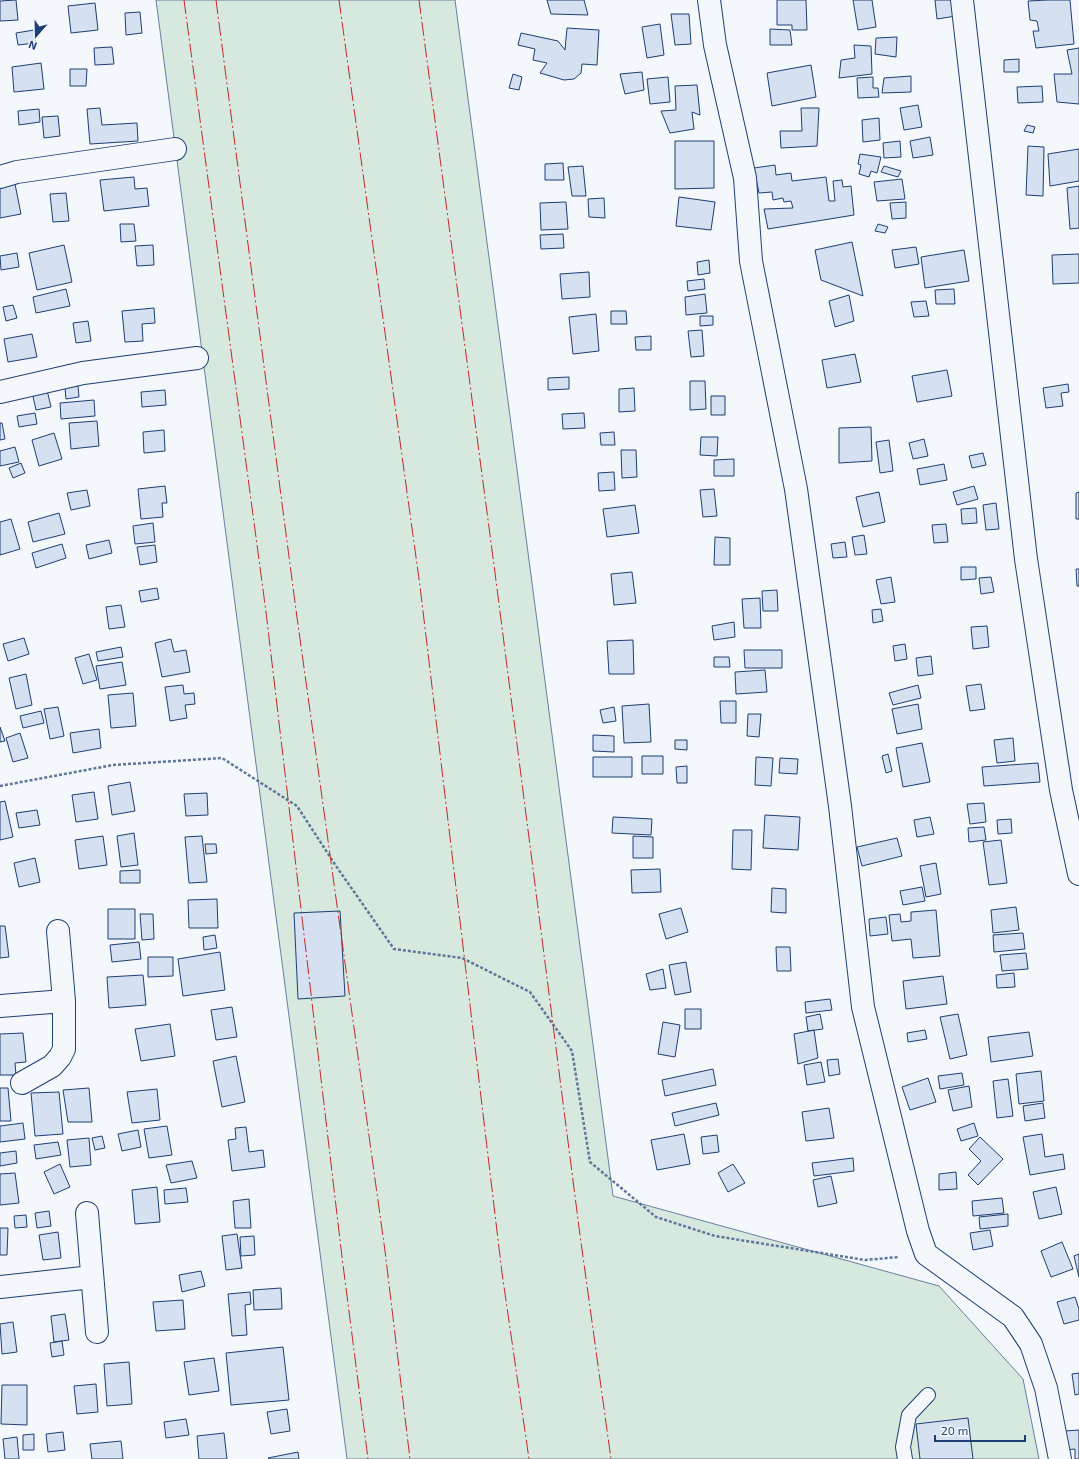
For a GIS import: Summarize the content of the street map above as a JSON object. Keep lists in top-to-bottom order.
{
  "scale_bar": "20 m",
  "north": "bottom"
}
